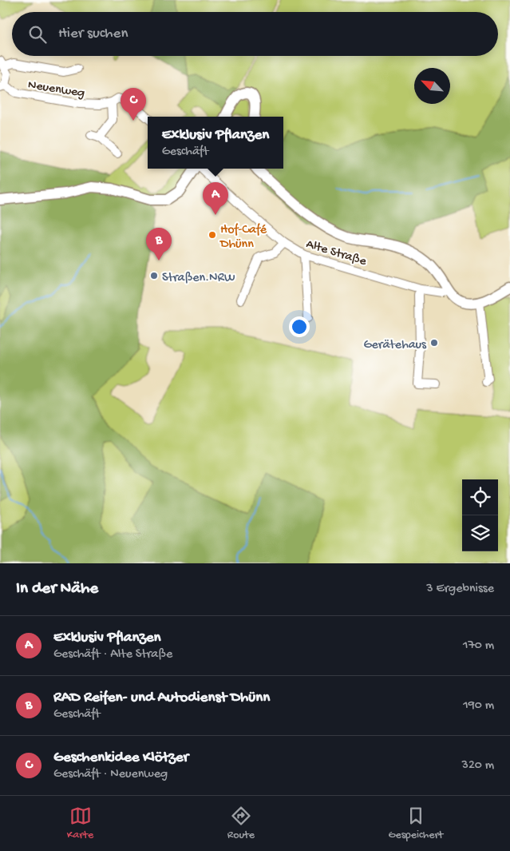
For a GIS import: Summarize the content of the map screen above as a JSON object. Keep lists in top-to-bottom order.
{
  "streets": {
    "street": ["Neuenweg", "Alte Straße"]
  },
  "places": ["Hof-Café Dhünn", "Straßen.NRW", "Gerätehaus"],
  "north": "top left",
  "page": {
    "search": "Hier suchen",
    "pins": ["C", "A", "B"],
    "popup": ["Exklusiv Pflanzen", "Geschäft"],
    "heading": ["In der Nähe", "3 Ergebnisse"],
    "list": [
      {
        "mark": "A",
        "name": "Exklusiv Pflanzen",
        "note": "Geschäft · Alte Straße",
        "value": "170 m"
      },
      {
        "mark": "B",
        "name": "RAD Reifen- und Autodienst Dhünn",
        "note": "Geschäft",
        "value": "190 m"
      },
      {
        "mark": "C",
        "name": "Geschenkidee Klötzer",
        "note": "Geschäft · Neuenweg",
        "value": "320 m"
      }
    ],
    "nav": ["Karte", "Route", "Gespeichert"]
  }
}
